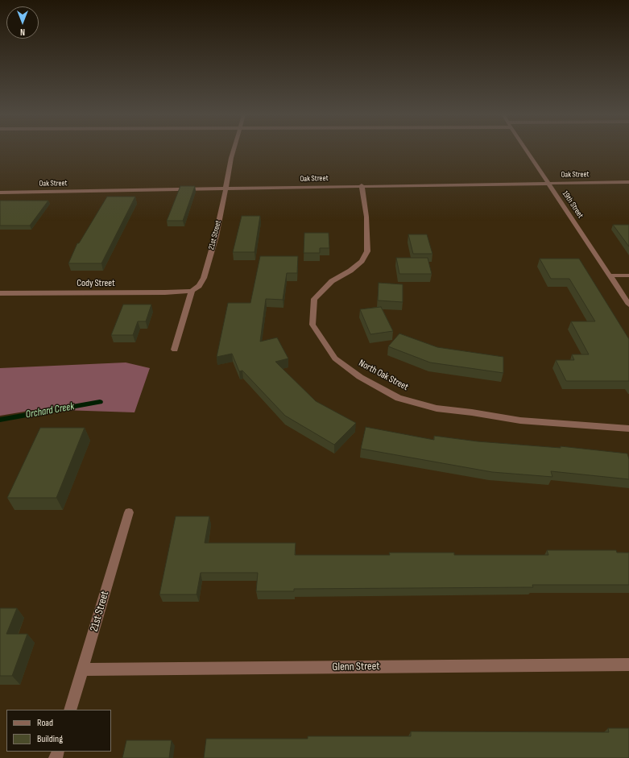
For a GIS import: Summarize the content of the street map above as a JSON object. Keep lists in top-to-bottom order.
{
  "streets": {
    "street": [
      "Oak Street",
      "19th Street",
      "21st Street",
      "Cody Street",
      "North Oak Street",
      "Glenn Street"
    ]
  },
  "crossings": [
    ["Oak Street", "19th Street"],
    ["Oak Street", "21st Street"],
    ["Oak Street", "North Oak Street"],
    ["21st Street", "Cody Street"],
    ["21st Street", "Glenn Street"]
  ],
  "water": ["Orchard Creek"],
  "legend": ["Road", "Building"],
  "north": "bottom"
}
